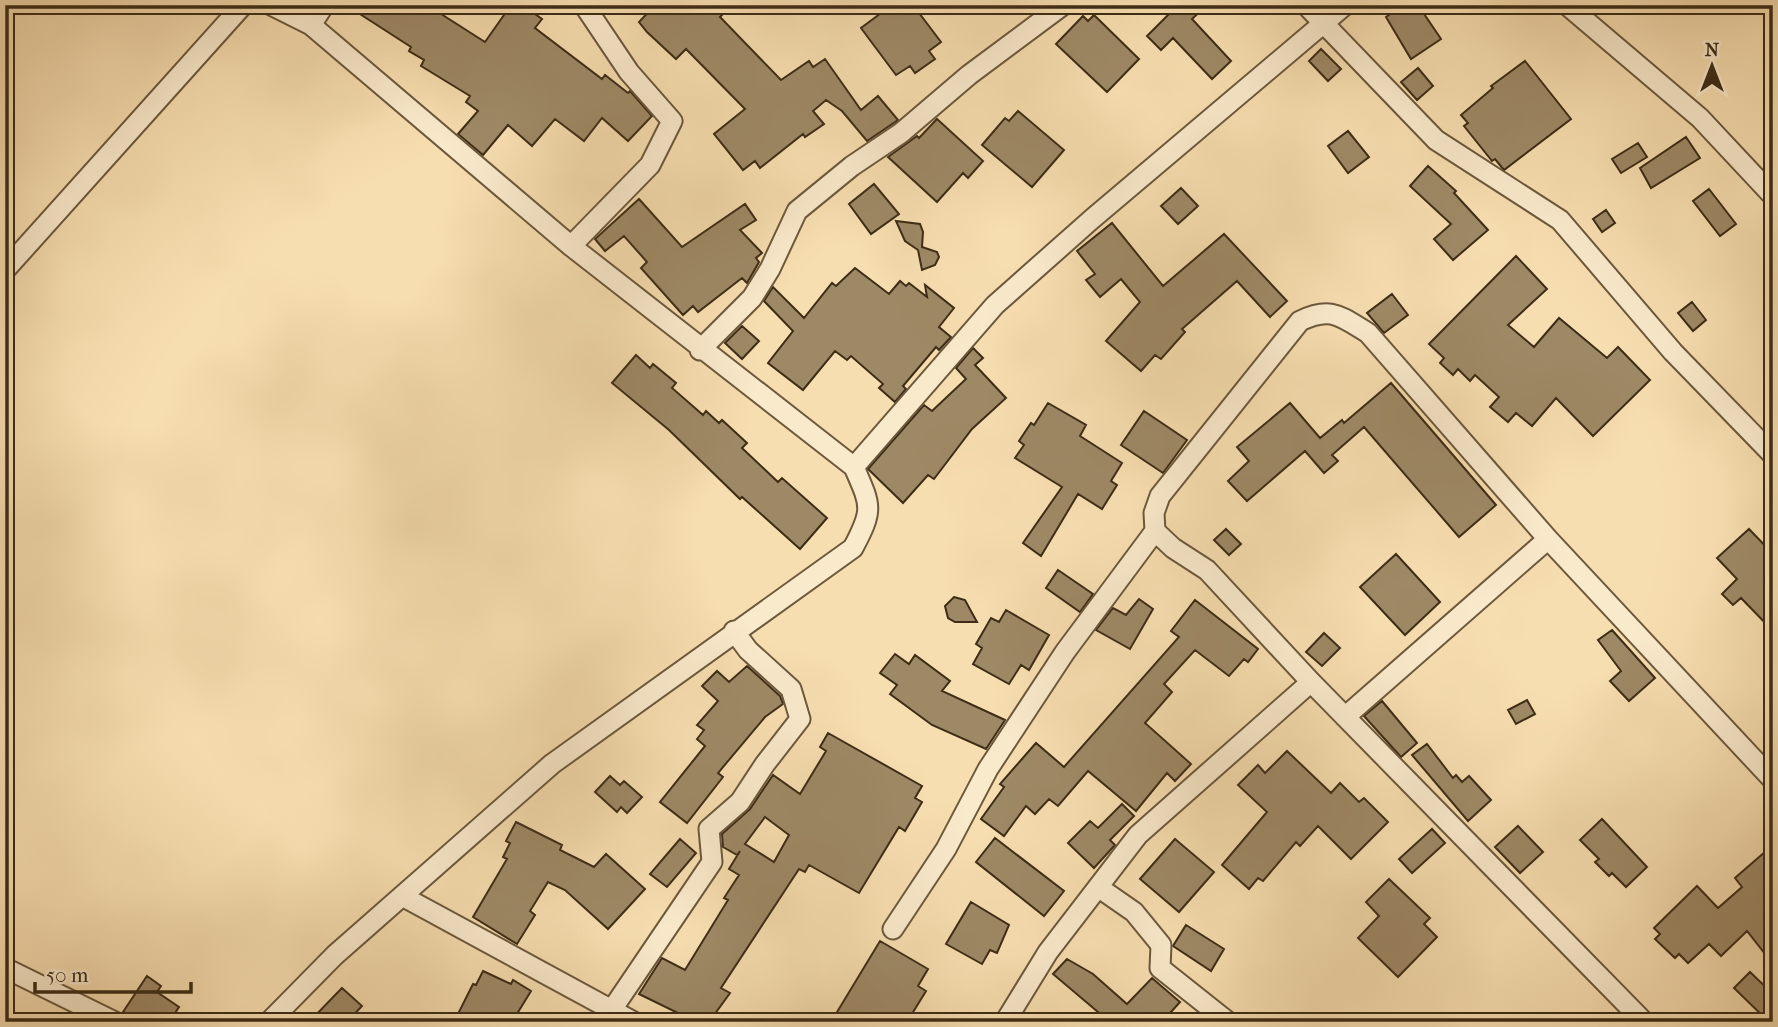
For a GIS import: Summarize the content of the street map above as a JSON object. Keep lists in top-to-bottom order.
{
  "scale_bar": "50 m",
  "north": "top"
}
